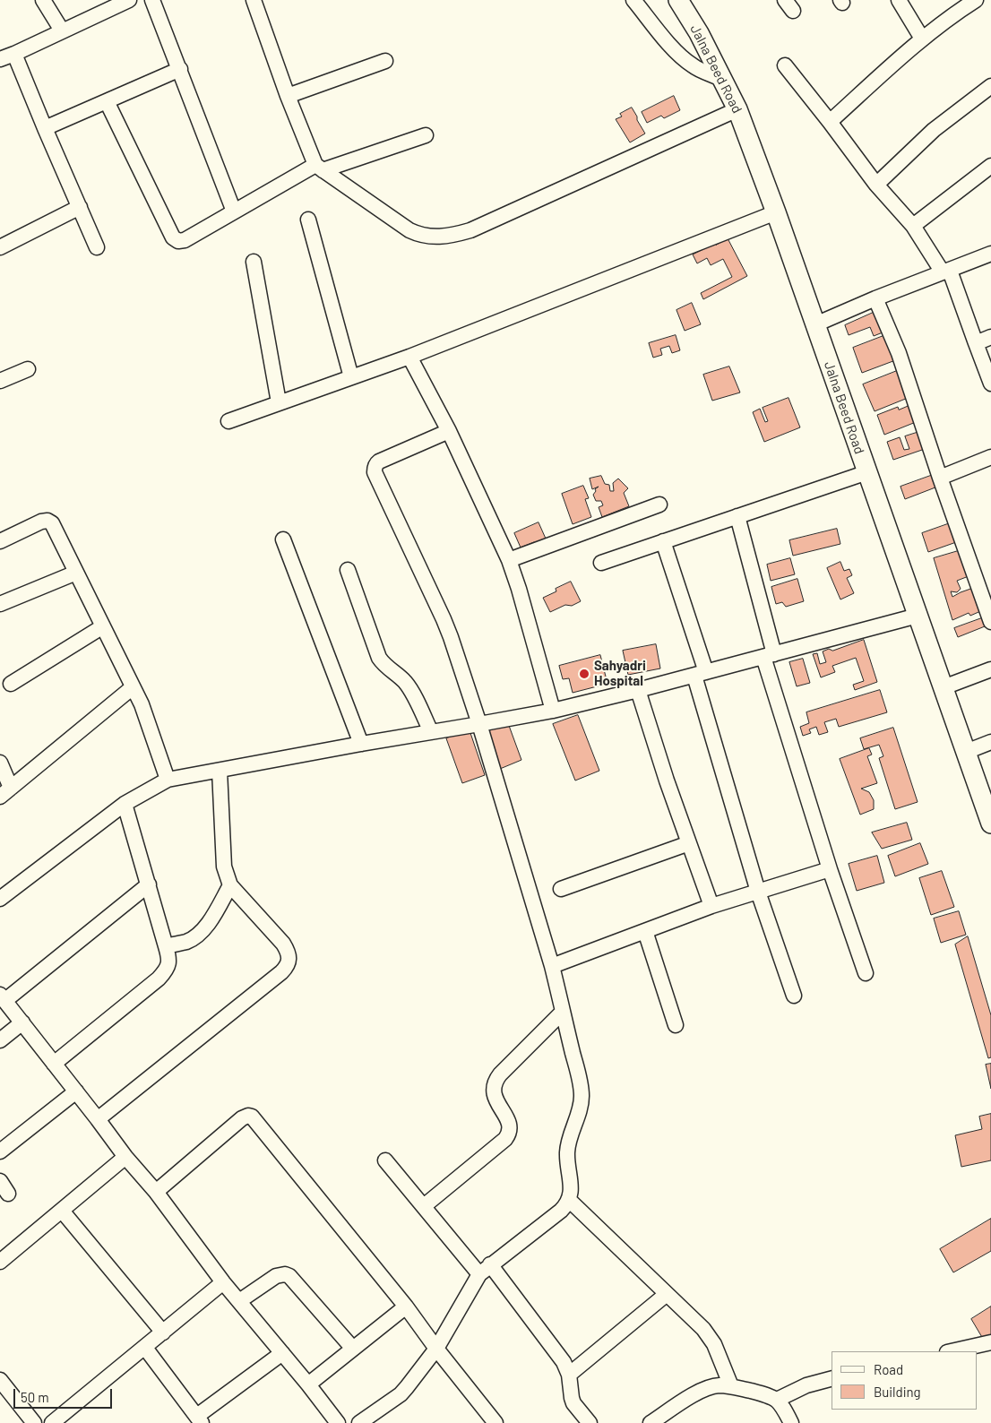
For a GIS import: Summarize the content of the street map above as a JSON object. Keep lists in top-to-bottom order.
{
  "streets": {
    "main road": ["Jalna Beed Road"]
  },
  "places": ["Sahyadri Hospital"],
  "legend": ["Road", "Building"],
  "scale_bar": "50 m"
}
